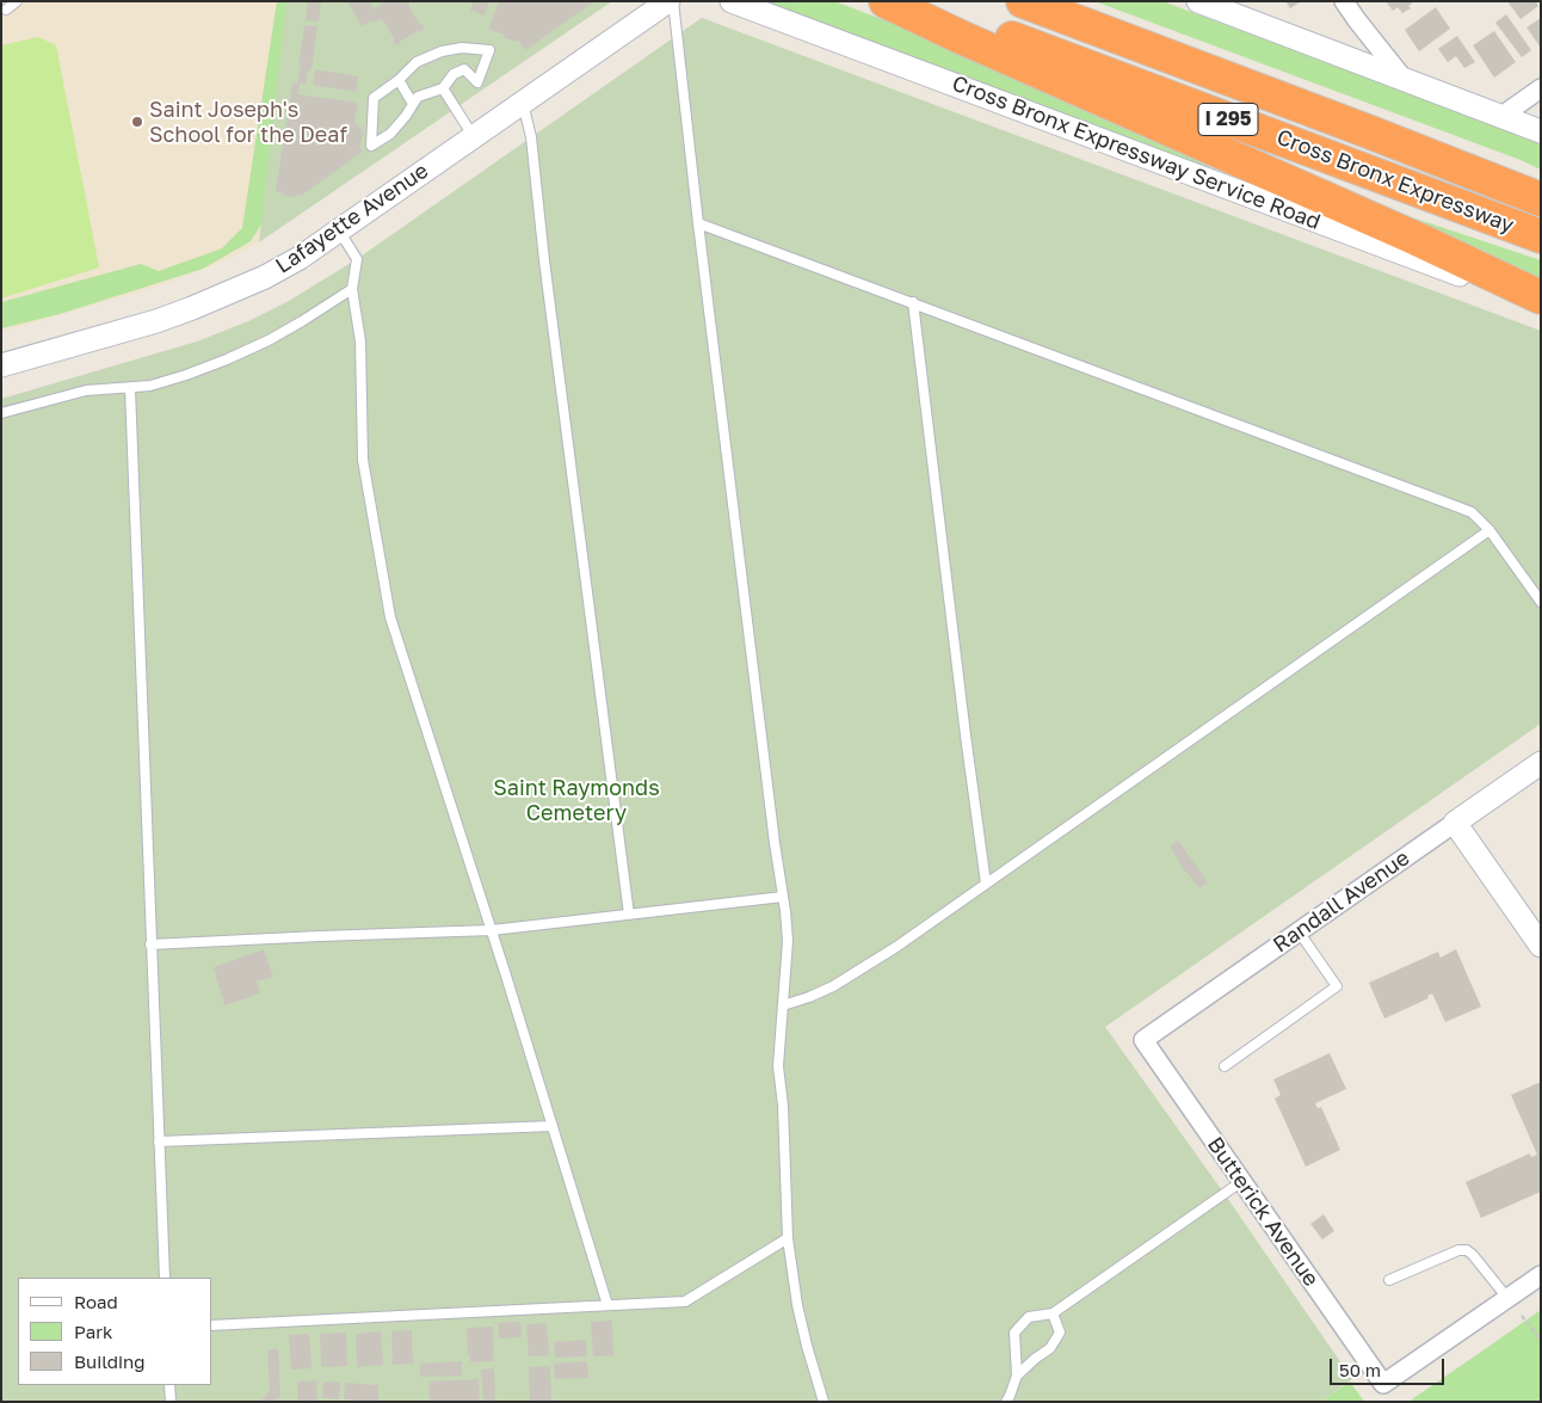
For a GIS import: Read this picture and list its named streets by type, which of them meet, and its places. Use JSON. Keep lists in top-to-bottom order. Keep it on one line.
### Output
{"streets":{"highway":["I 295","Cross Bronx Expressway"],"street":["Cross Bronx Expressway Service Road","Lafayette Avenue","Randall Avenue","Butterick Avenue"]},"crossings":[["Randall Avenue","Butterick Avenue"]],"parks":["Saint Raymonds Cemetery"],"places":["Saint Joseph's School for the Deaf"],"legend":["Road","Park","Building"],"scale_bar":"50 m"}
